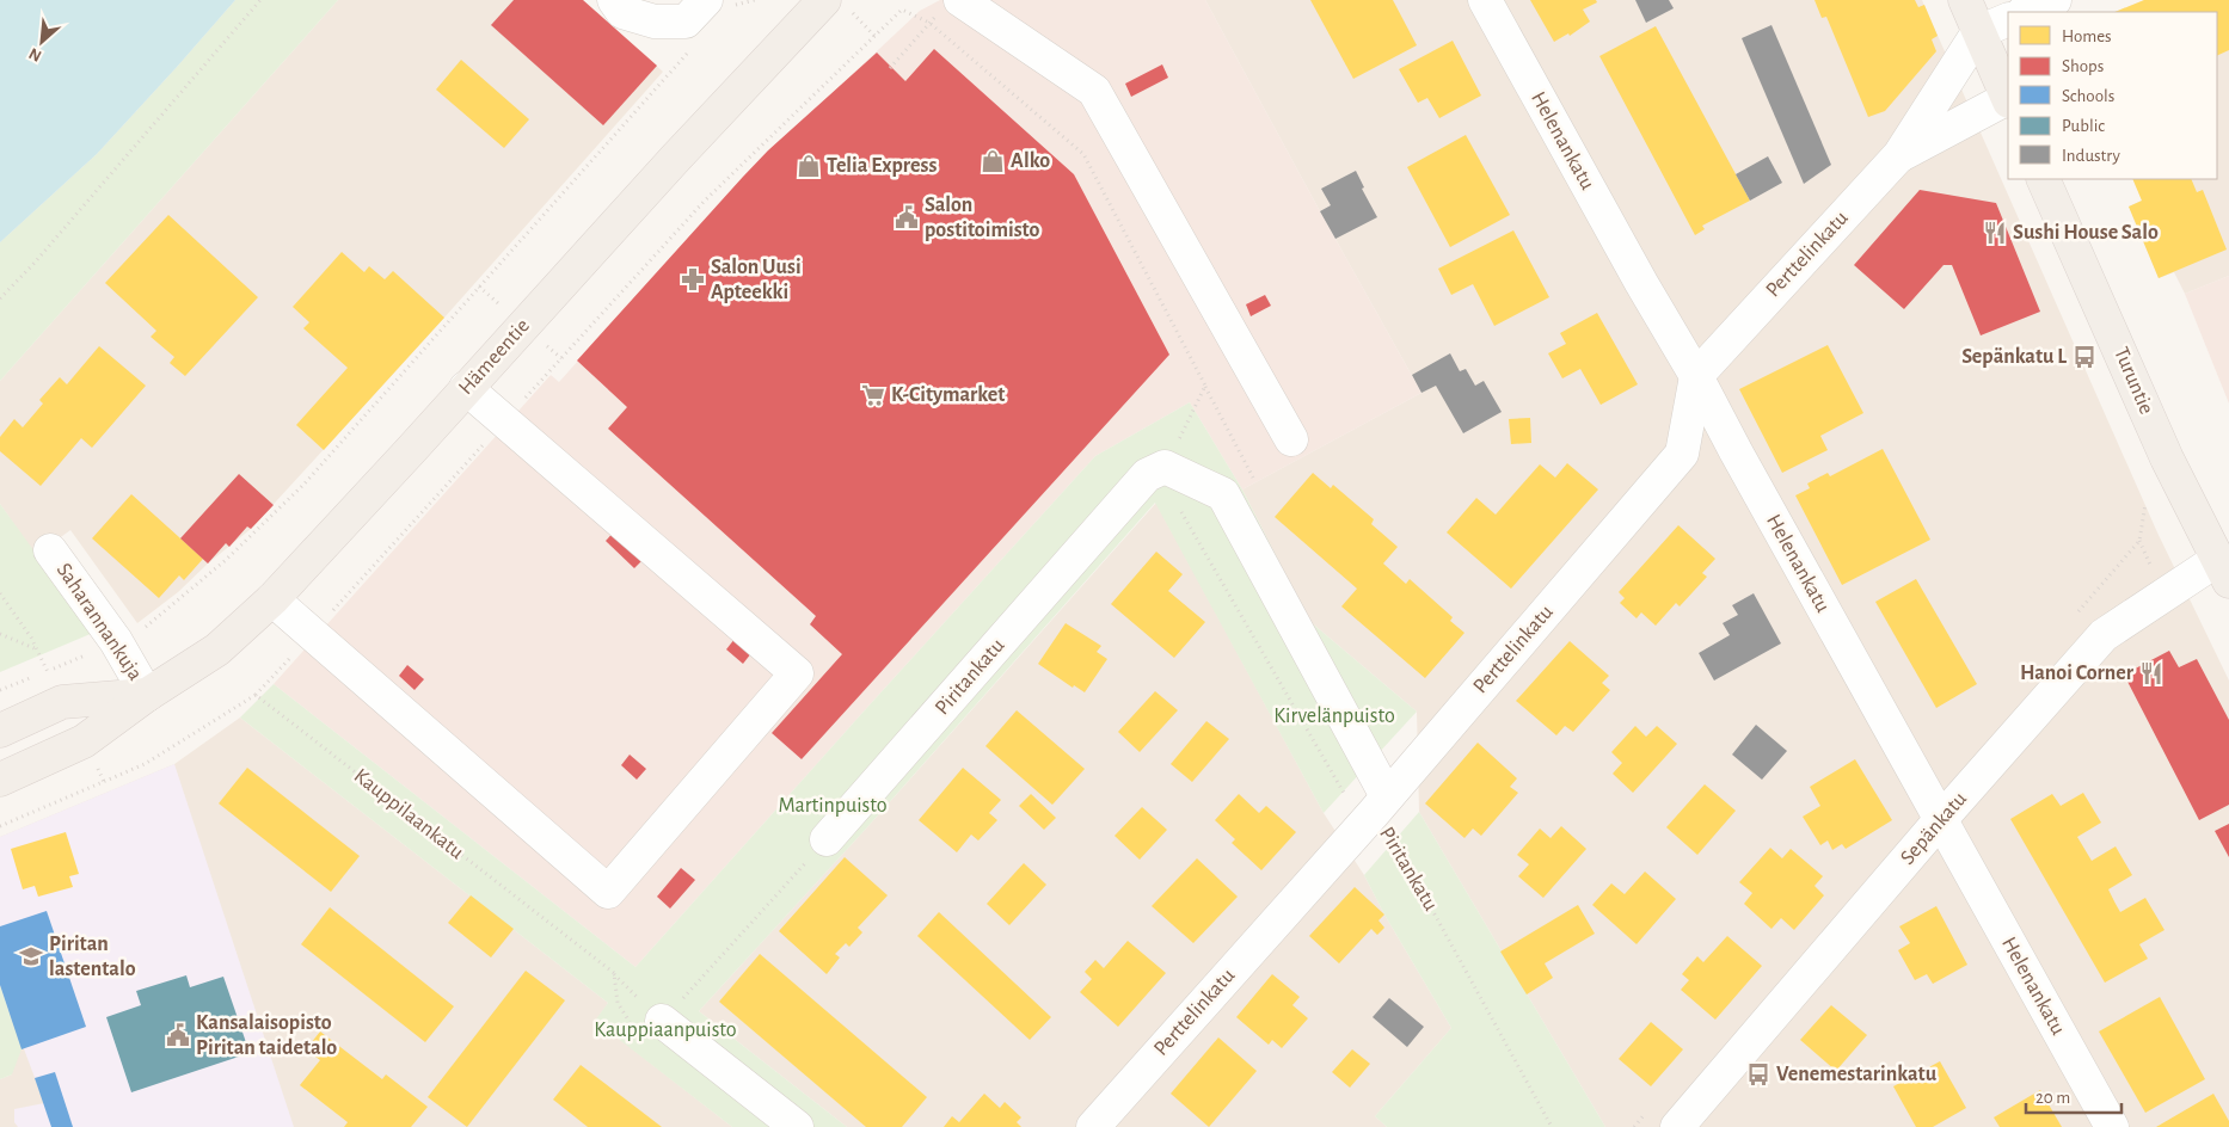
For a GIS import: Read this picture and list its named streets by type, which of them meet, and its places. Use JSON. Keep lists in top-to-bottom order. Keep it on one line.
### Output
{"streets":{"main road":["Hämeentie","Turuntie"],"street":["Helenankatu","Perttelinkatu","Saharannankuja","Piritankatu","Sepänkatu"],"path":["Kauppilaankatu"]},"crossings":[["Helenankatu","Perttelinkatu"],["Helenankatu","Sepänkatu"],["Perttelinkatu","Piritankatu"],["Hämeentie","Saharannankuja"],["Turuntie","Sepänkatu"]],"parks":["Kirvelänpuisto","Martinpuisto","Kauppiaanpuisto"],"places":{"shop":["Alko","Telia Express"],"public building":["Salon postitoimisto","Kansalaisopisto Piritan taidetalo"],"restaurant":["Sushi House Salo","Hanoi Corner"],"pharmacy":["Salon Uusi Apteekki"],"bus stop":["Sepänkatu L","Venemestarinkatu"],"supermarket":["K-Citymarket"],"school or university":["Piritan lastentalo"]},"legend":["Homes","Shops","Schools","Public","Industry"],"scale_bar":"20 m","north":"bottom left"}
